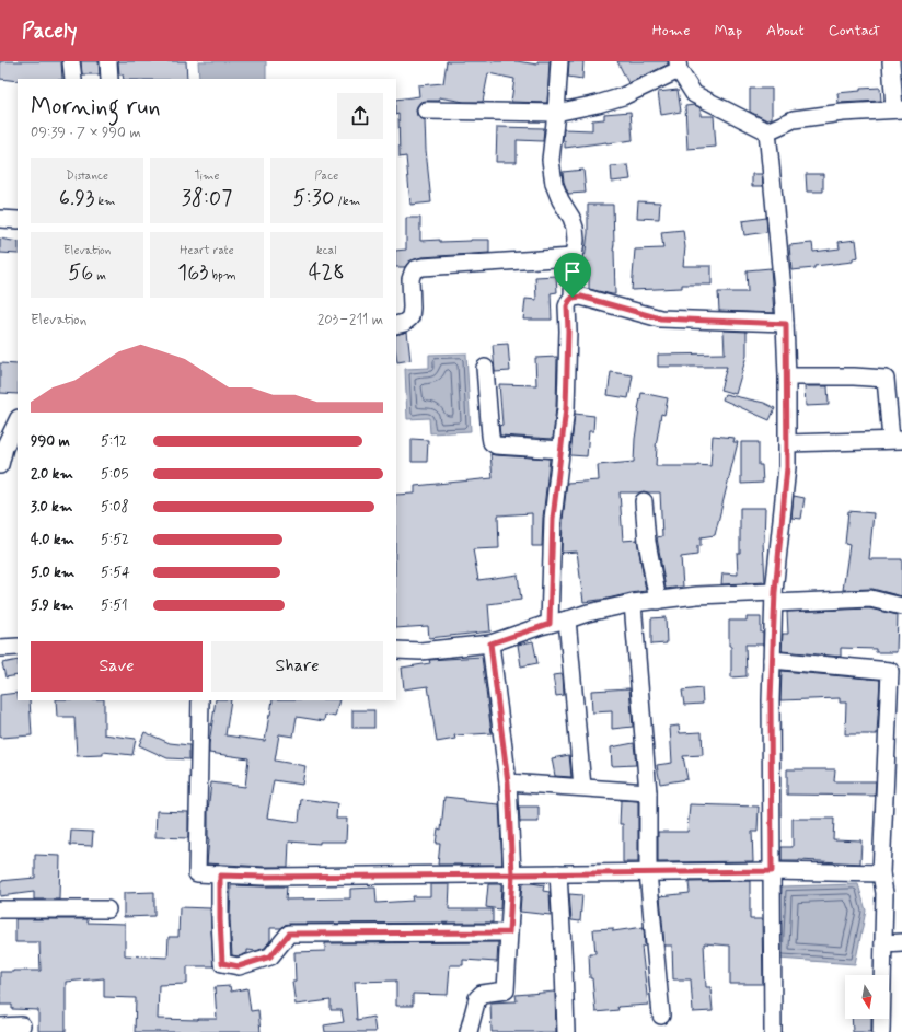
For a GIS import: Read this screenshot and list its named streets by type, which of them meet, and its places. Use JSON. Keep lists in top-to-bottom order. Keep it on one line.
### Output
{"north":"bottom","page":{"header":"Pacely","nav":["Home","Map","About","Contact"],"heading":["Morning run","09:39 · 7 × 990 m"],"stats":[["Distance","6.93 km"],["Time","38:07"],["Pace","5:30 /km"],["Elevation","56 m"],["Heart rate","163 bpm"],["kcal","428"]],"chart":["Elevation","203–211 m"],"list":[{"name":"990 m","note":"5:12"},{"name":"2.0 km","note":"5:05"},{"name":"3.0 km","note":"5:08"},{"name":"4.0 km","note":"5:52"},{"name":"5.0 km","note":"5:54"},{"name":"5.9 km","note":"5:51"}],"buttons":["Save","Share"]}}
